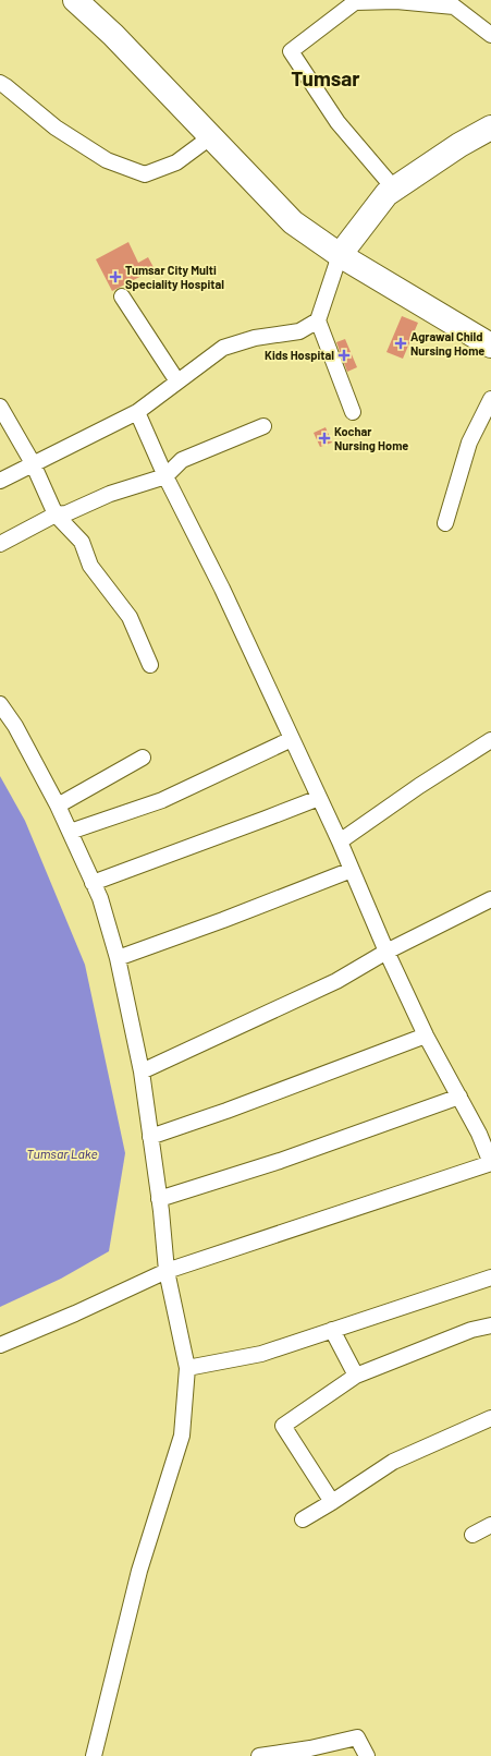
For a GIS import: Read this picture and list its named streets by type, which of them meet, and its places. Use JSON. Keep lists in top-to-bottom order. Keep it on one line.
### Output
{"districts":["Tumsar"],"water":["Tumsar Lake"],"places":{"health":["Tumsar City Multi Speciality Hospital","Agrawal Child Nursing Home","Kids Hospital","Kochar Nursing Home"]}}
